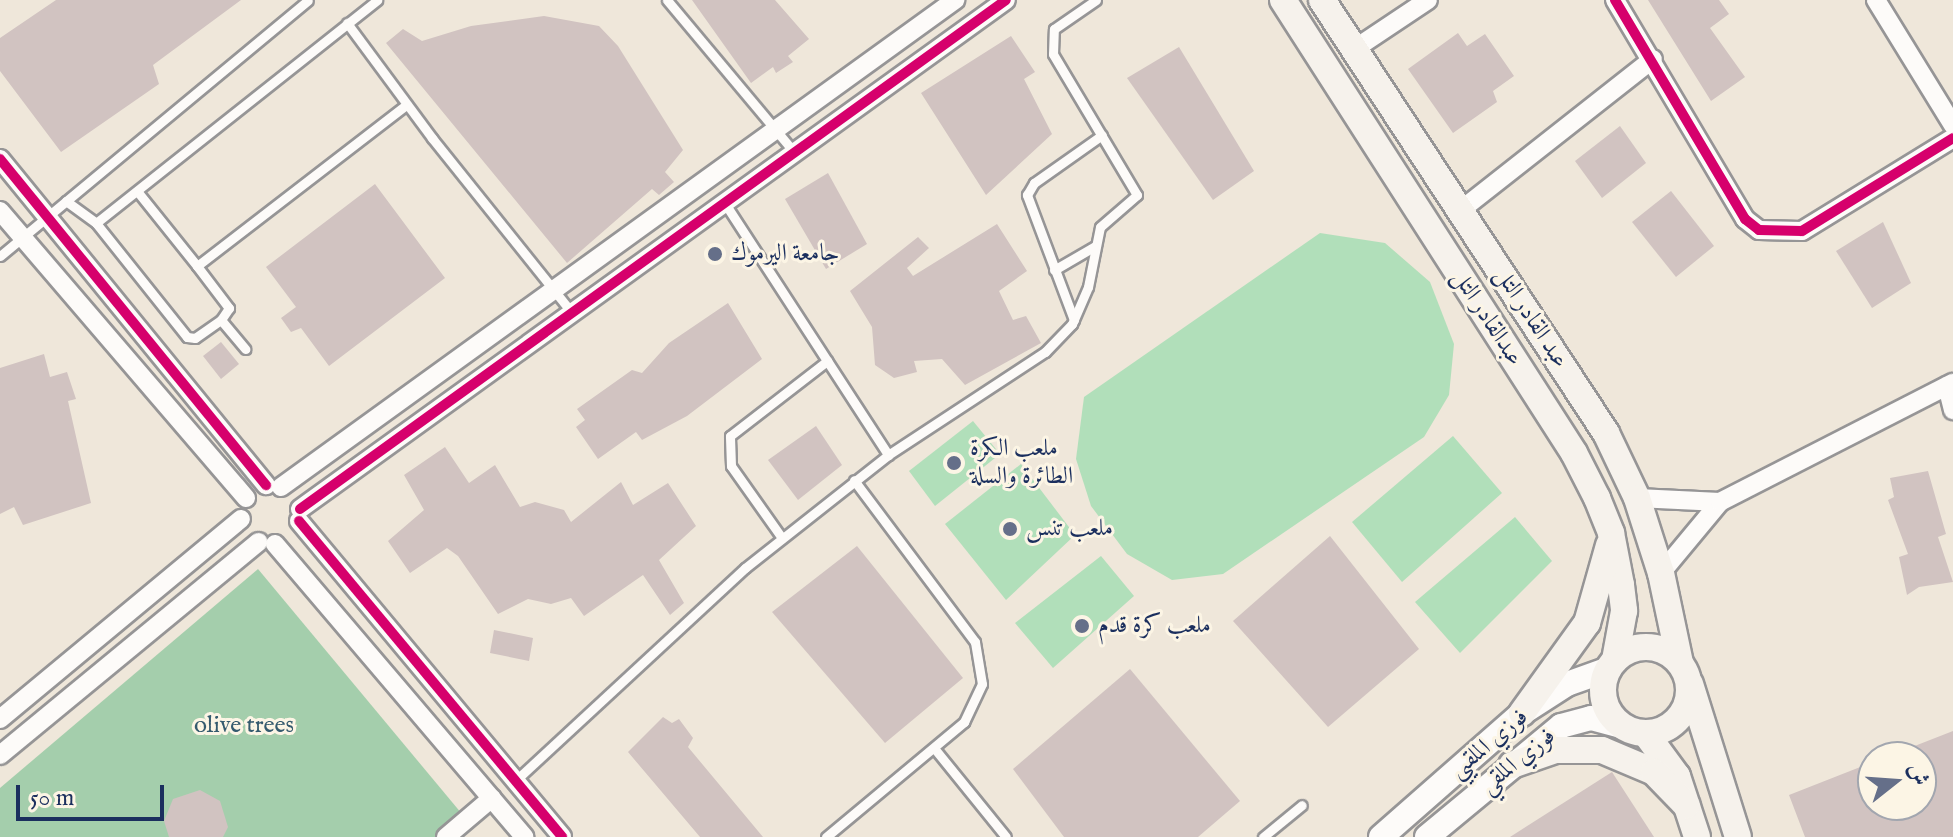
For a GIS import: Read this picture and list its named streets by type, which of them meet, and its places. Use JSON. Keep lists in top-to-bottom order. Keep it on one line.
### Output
{"streets":{"main road":["عبدالقادر التل","عبد القادر التل"],"street":["فوزي الملقيي","فوزي الملقي"]},"crossings":[["عبدالقادر التل","عبد القادر التل"],["عبدالقادر التل","فوزي الملقيي"],["عبدالقادر التل","فوزي الملقي"],["عبد القادر التل","فوزي الملقيي"],["عبد القادر التل","فوزي الملقي"],["فوزي الملقيي","فوزي الملقي"]],"parks":["olive trees"],"places":["جامعة اليرموك","ملعب الكرة الطائرة والسلة","ملعب تنس","ملعب كرة قدم"],"scale_bar":"50 m","north":"right"}
